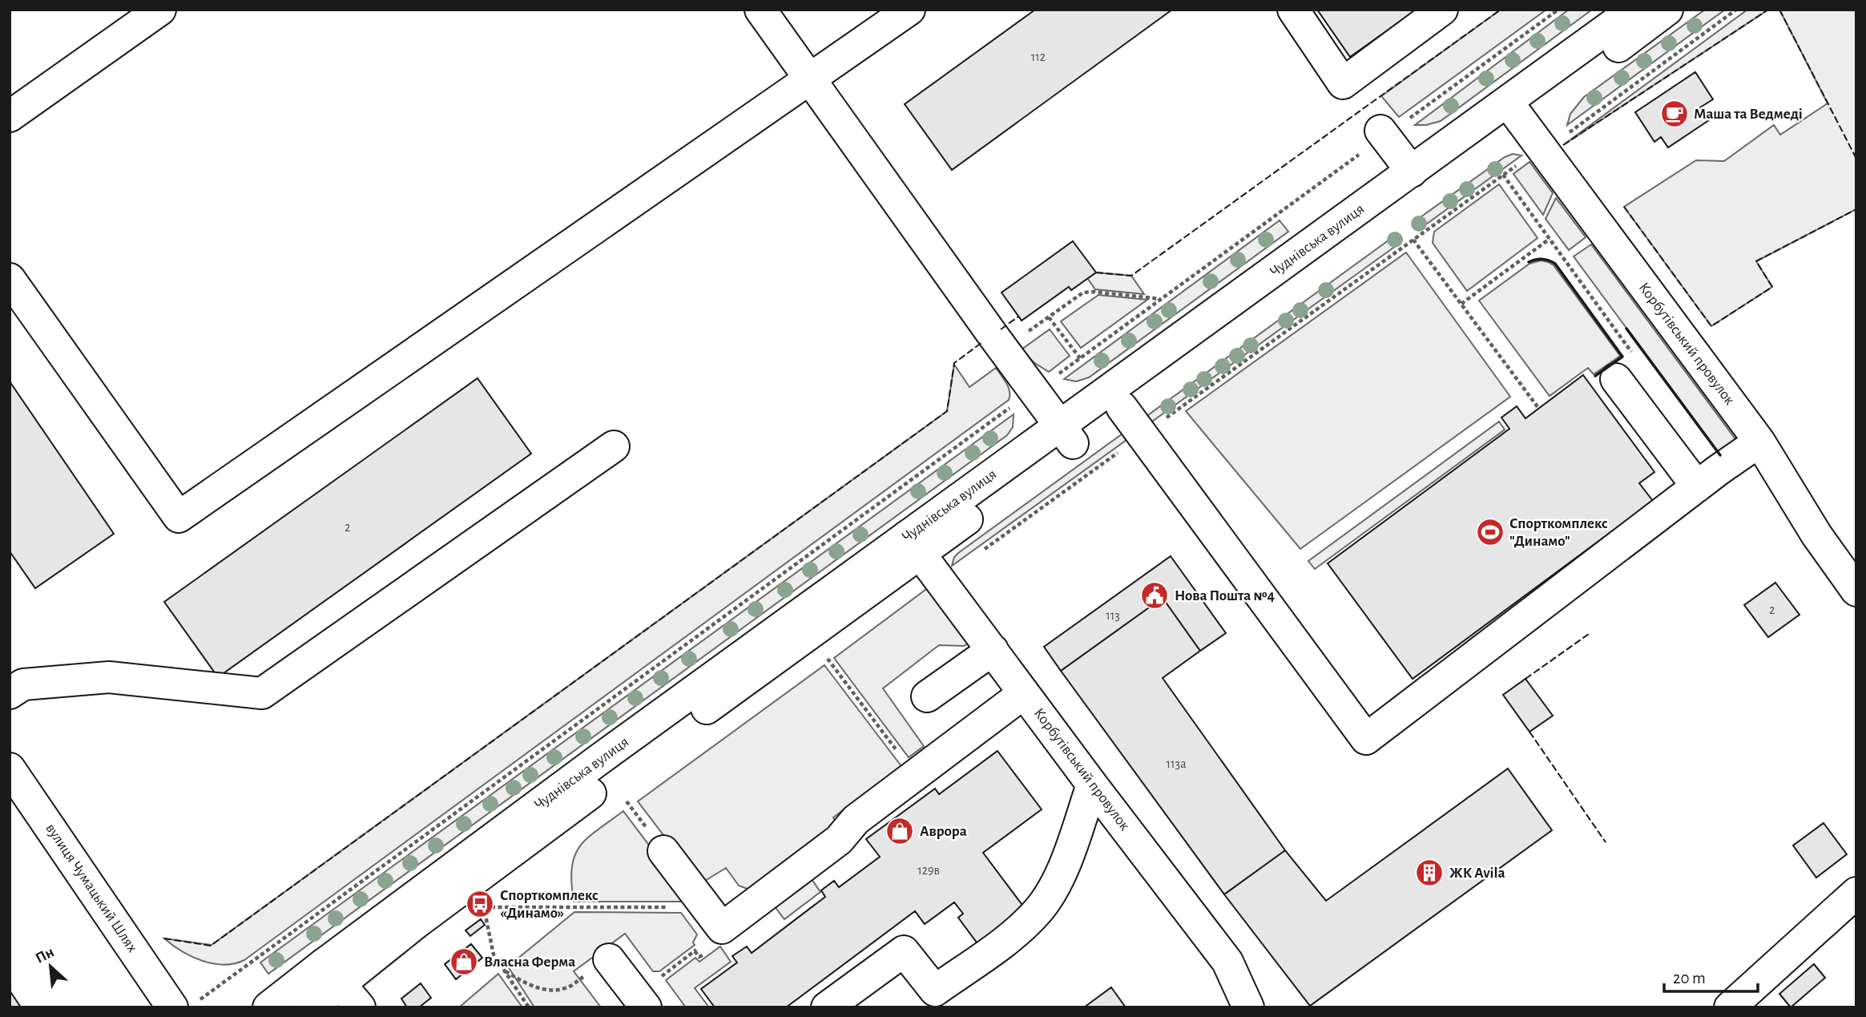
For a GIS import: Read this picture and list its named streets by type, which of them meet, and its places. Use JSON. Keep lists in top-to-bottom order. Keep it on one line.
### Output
{"streets":{"main road":["Чуднівська вулиця","Корбутівський провулок","вулиця Чумацький Шлях"]},"crossings":[["Чуднівська вулиця","Корбутівський провулок"]],"places":{"cafe":["Маша та Ведмеді"],"sports":["Спорткомплекс \"Динамо\""],"public building":["Нова Пошта №4"],"shop":["Аврора","Власна Ферма"],"building":["ЖК Avila"],"bus stop":["Спорткомплекс «Динамо»"]},"house_numbers":["112","2","2","113","113а","129в"],"scale_bar":"20 m","north":"top left"}
